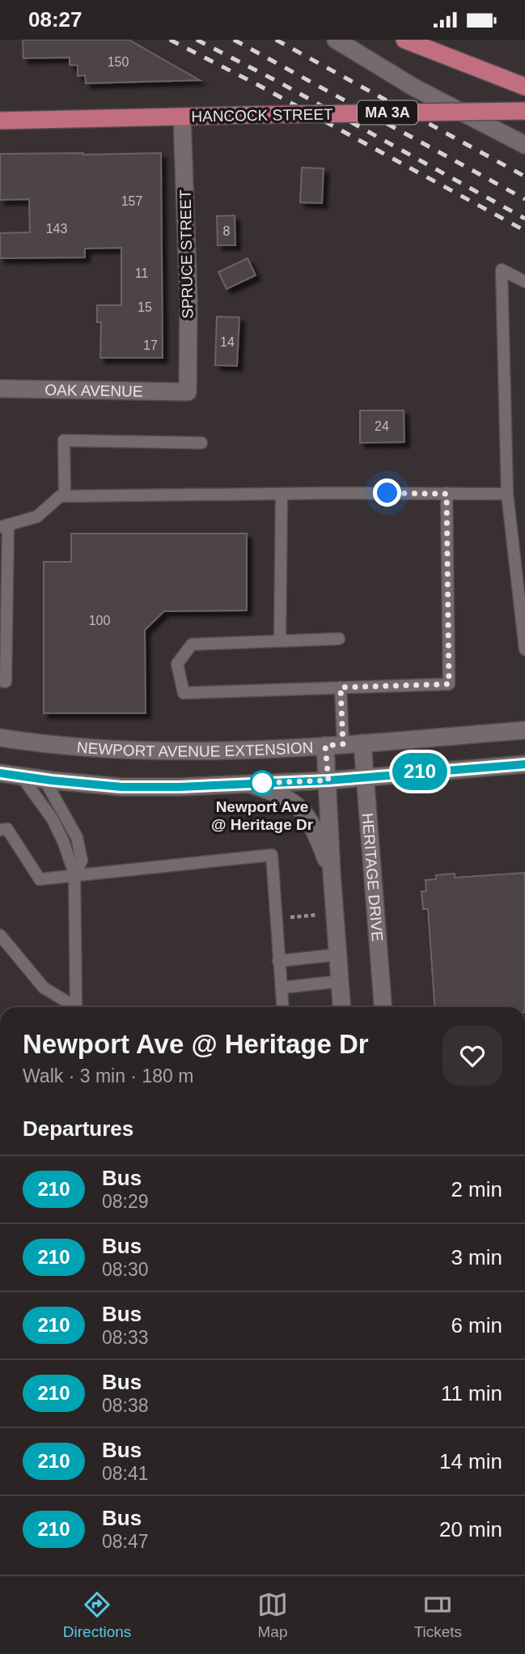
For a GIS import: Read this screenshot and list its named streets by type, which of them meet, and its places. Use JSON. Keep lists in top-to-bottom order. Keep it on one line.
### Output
{"streets":{"main road":["MA 3A","HANCOCK STREET"],"street":["SPRUCE STREET","OAK AVENUE","NEWPORT AVENUE EXTENSION","HERITAGE DRIVE"]},"crossings":[["HANCOCK STREET","SPRUCE STREET"],["SPRUCE STREET","OAK AVENUE"],["NEWPORT AVENUE EXTENSION","HERITAGE DRIVE"]],"places":["Newport Ave @ Heritage Dr"],"lines":["bus line 210"],"house_numbers":["150","157","143","8","11","15","14","17","24","100"],"page":{"status":"08:27","on_map":"210","heading":[["Newport Ave @ Heritage Dr","Walk · 3 min · 180 m"],"Departures"],"list":[{"mark":"210","name":"Bus","note":"08:29","value":"2 min"},{"mark":"210","name":"Bus","note":"08:30","value":"3 min"},{"mark":"210","name":"Bus","note":"08:33","value":"6 min"},{"mark":"210","name":"Bus","note":"08:38","value":"11 min"},{"mark":"210","name":"Bus","note":"08:41","value":"14 min"},{"mark":"210","name":"Bus","note":"08:47","value":"20 min"}],"tabs":["Directions","Map","Tickets"]}}
